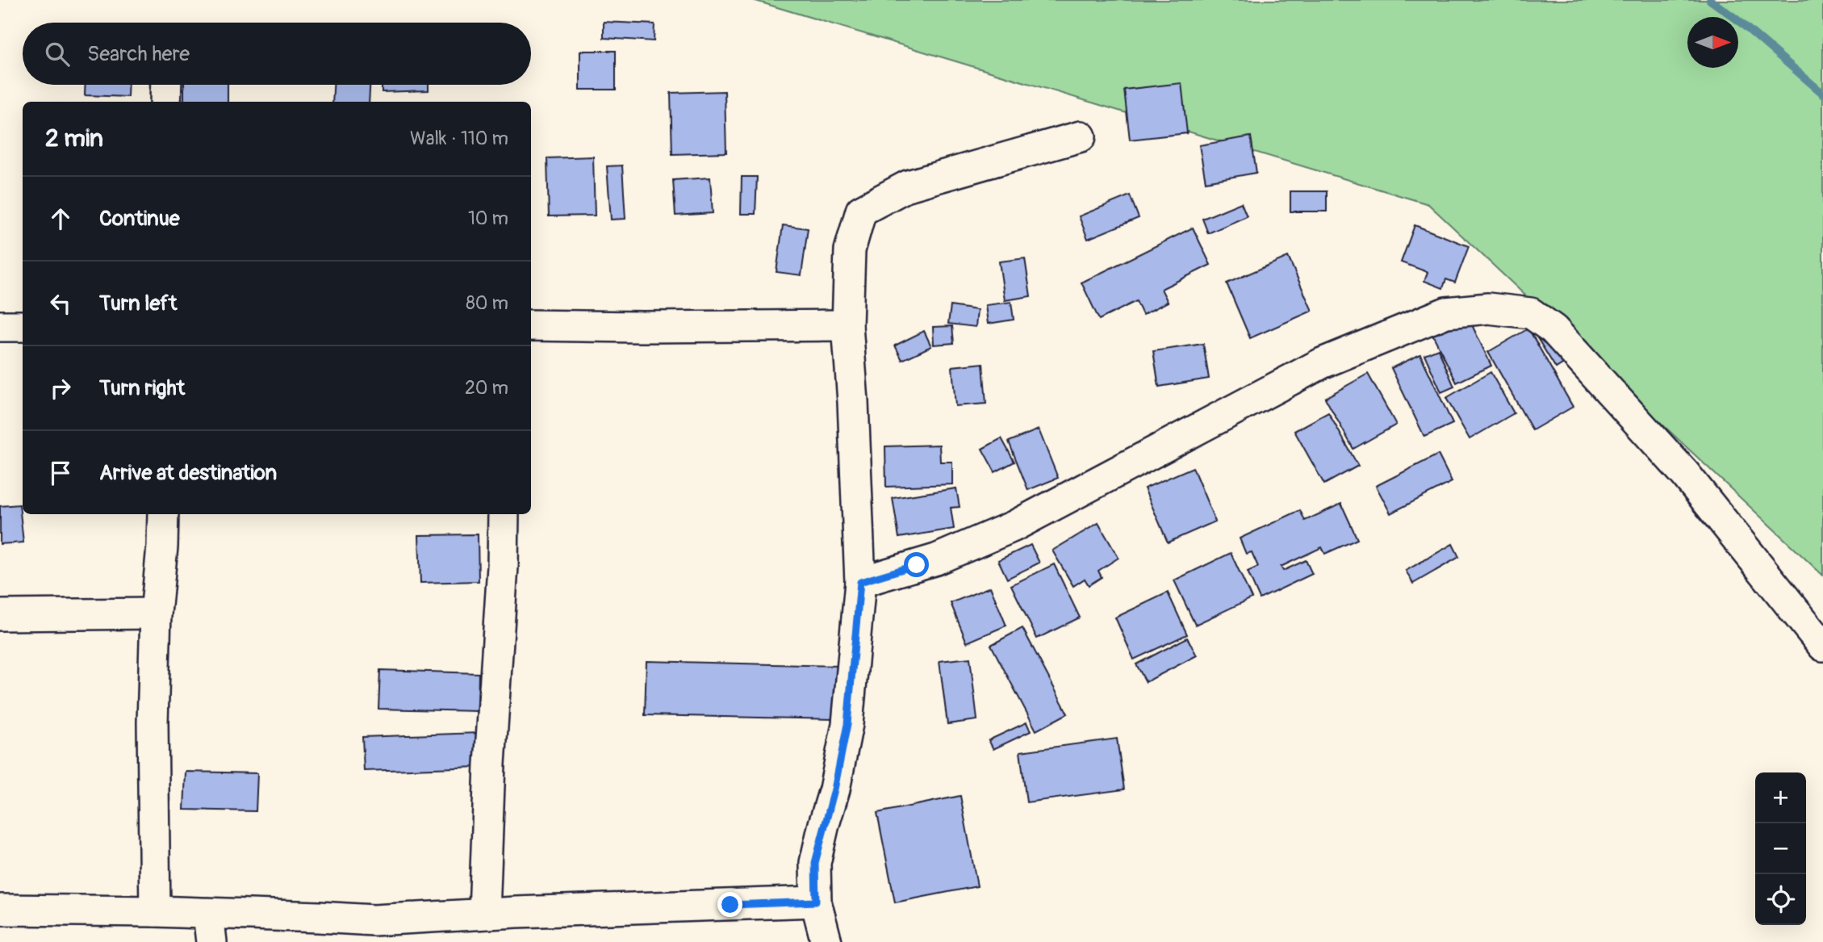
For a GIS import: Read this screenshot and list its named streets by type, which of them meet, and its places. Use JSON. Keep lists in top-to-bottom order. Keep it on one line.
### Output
{"north":"right","page":{"search":"Search here","heading":["2 min","Walk · 110 m"],"list":[["Continue","10 m"],["Turn left","80 m"],["Turn right","20 m"],"Arrive at destination"],"map_buttons":["+","−"]}}
